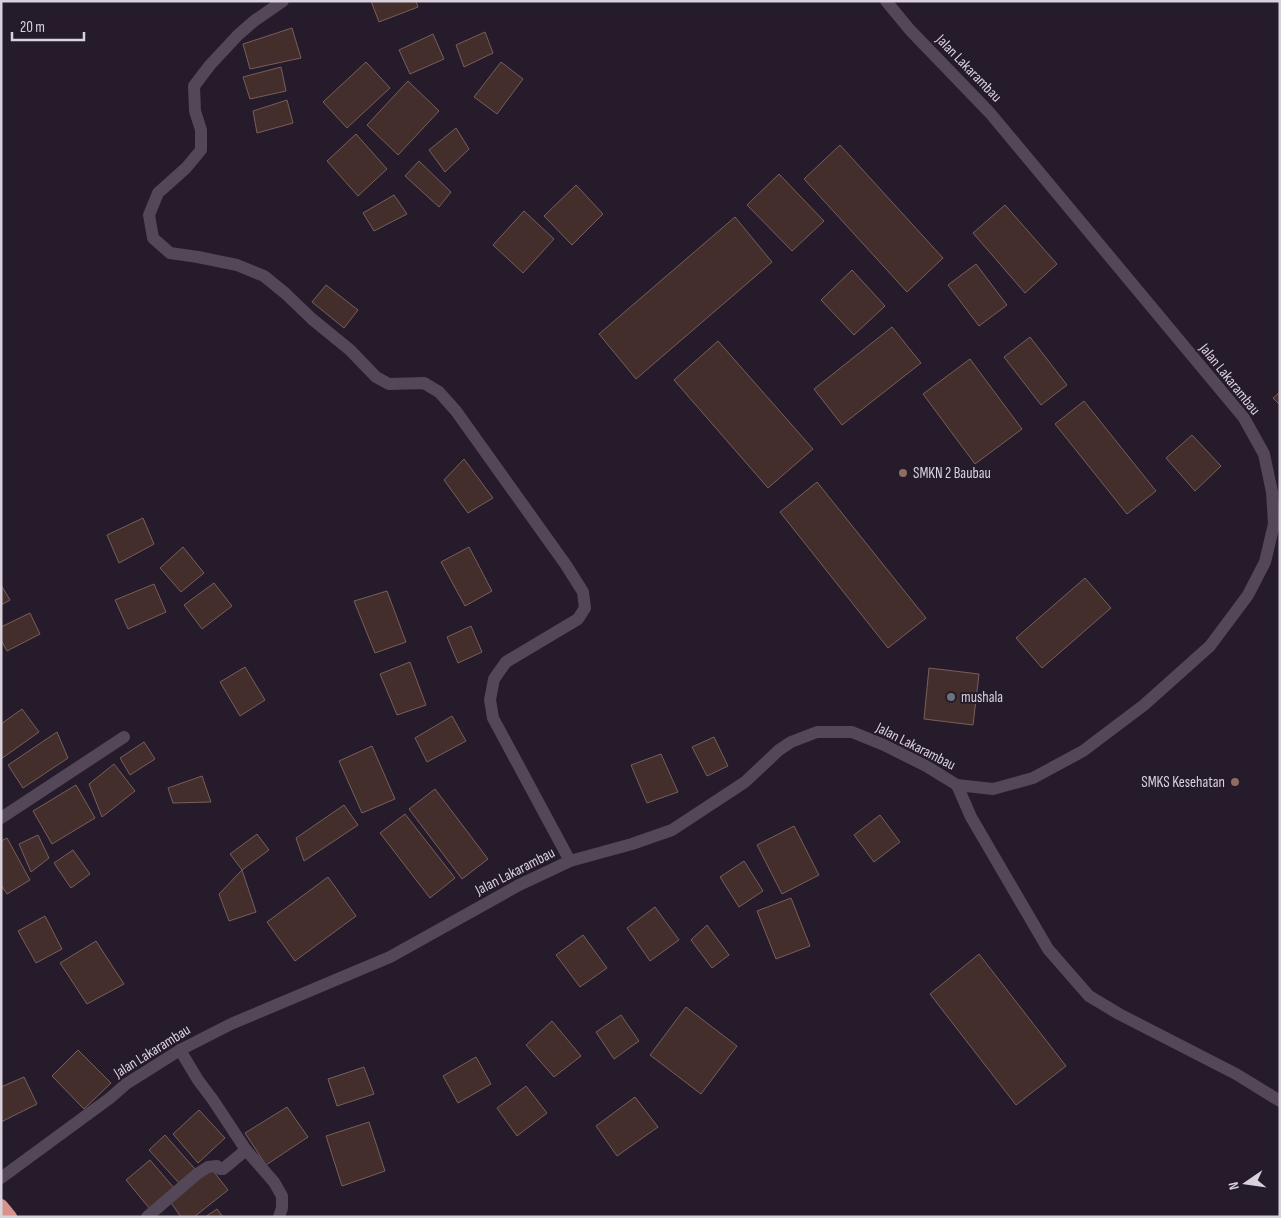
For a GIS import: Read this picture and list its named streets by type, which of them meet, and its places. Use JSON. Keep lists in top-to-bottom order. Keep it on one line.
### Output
{"streets":{"street":["Jalan Lakarambau"]},"places":["SMKN 2 Baubau","mushala","SMKS Kesehatan"],"scale_bar":"20 m","north":"left"}
